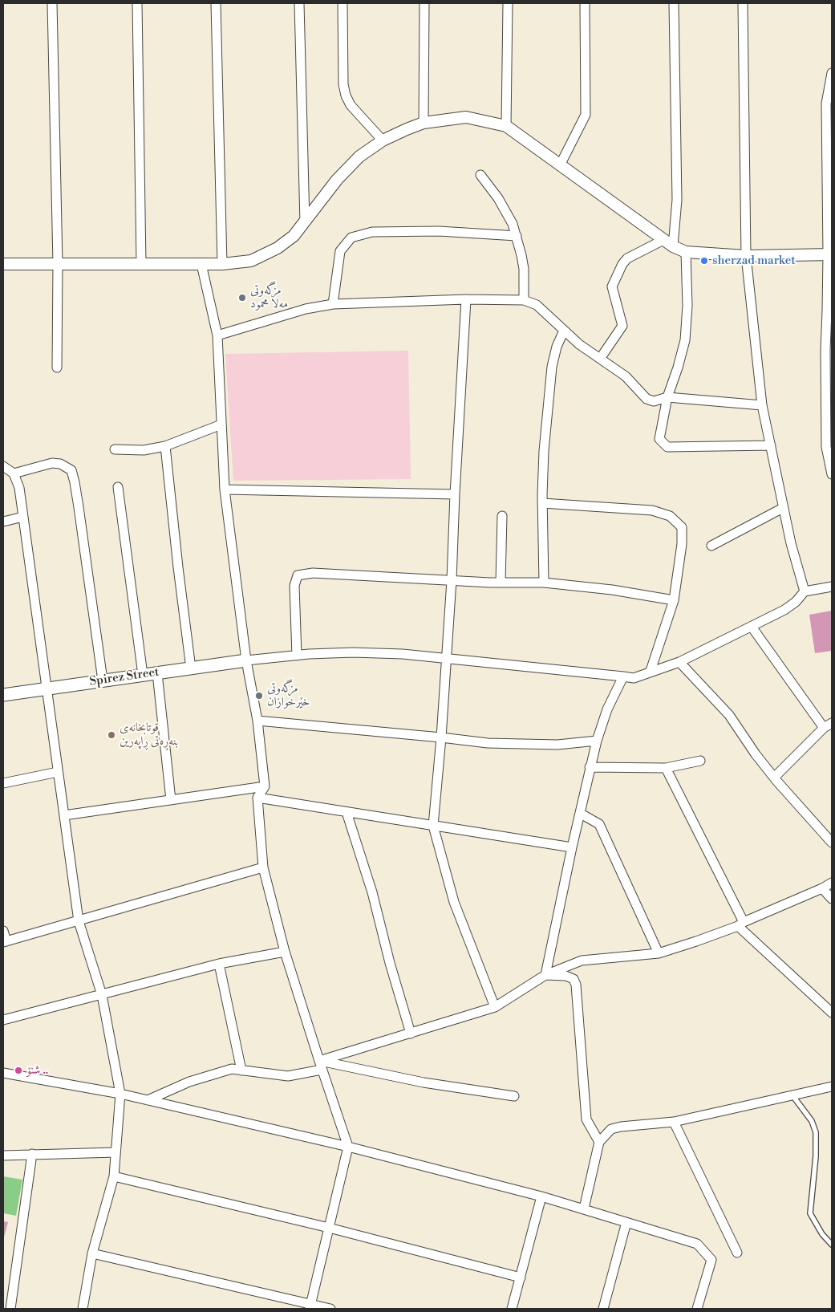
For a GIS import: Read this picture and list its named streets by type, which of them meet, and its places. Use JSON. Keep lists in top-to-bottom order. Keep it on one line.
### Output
{"streets":{"main road":["Spirez Street"]},"places":["sherzad market","مزگه‌وتی مه‌لا محمود","مزگەوتی خێرخوازان","قوتابخانەی بنەڕەتی ڕاپەرین","شنۆ .."]}
